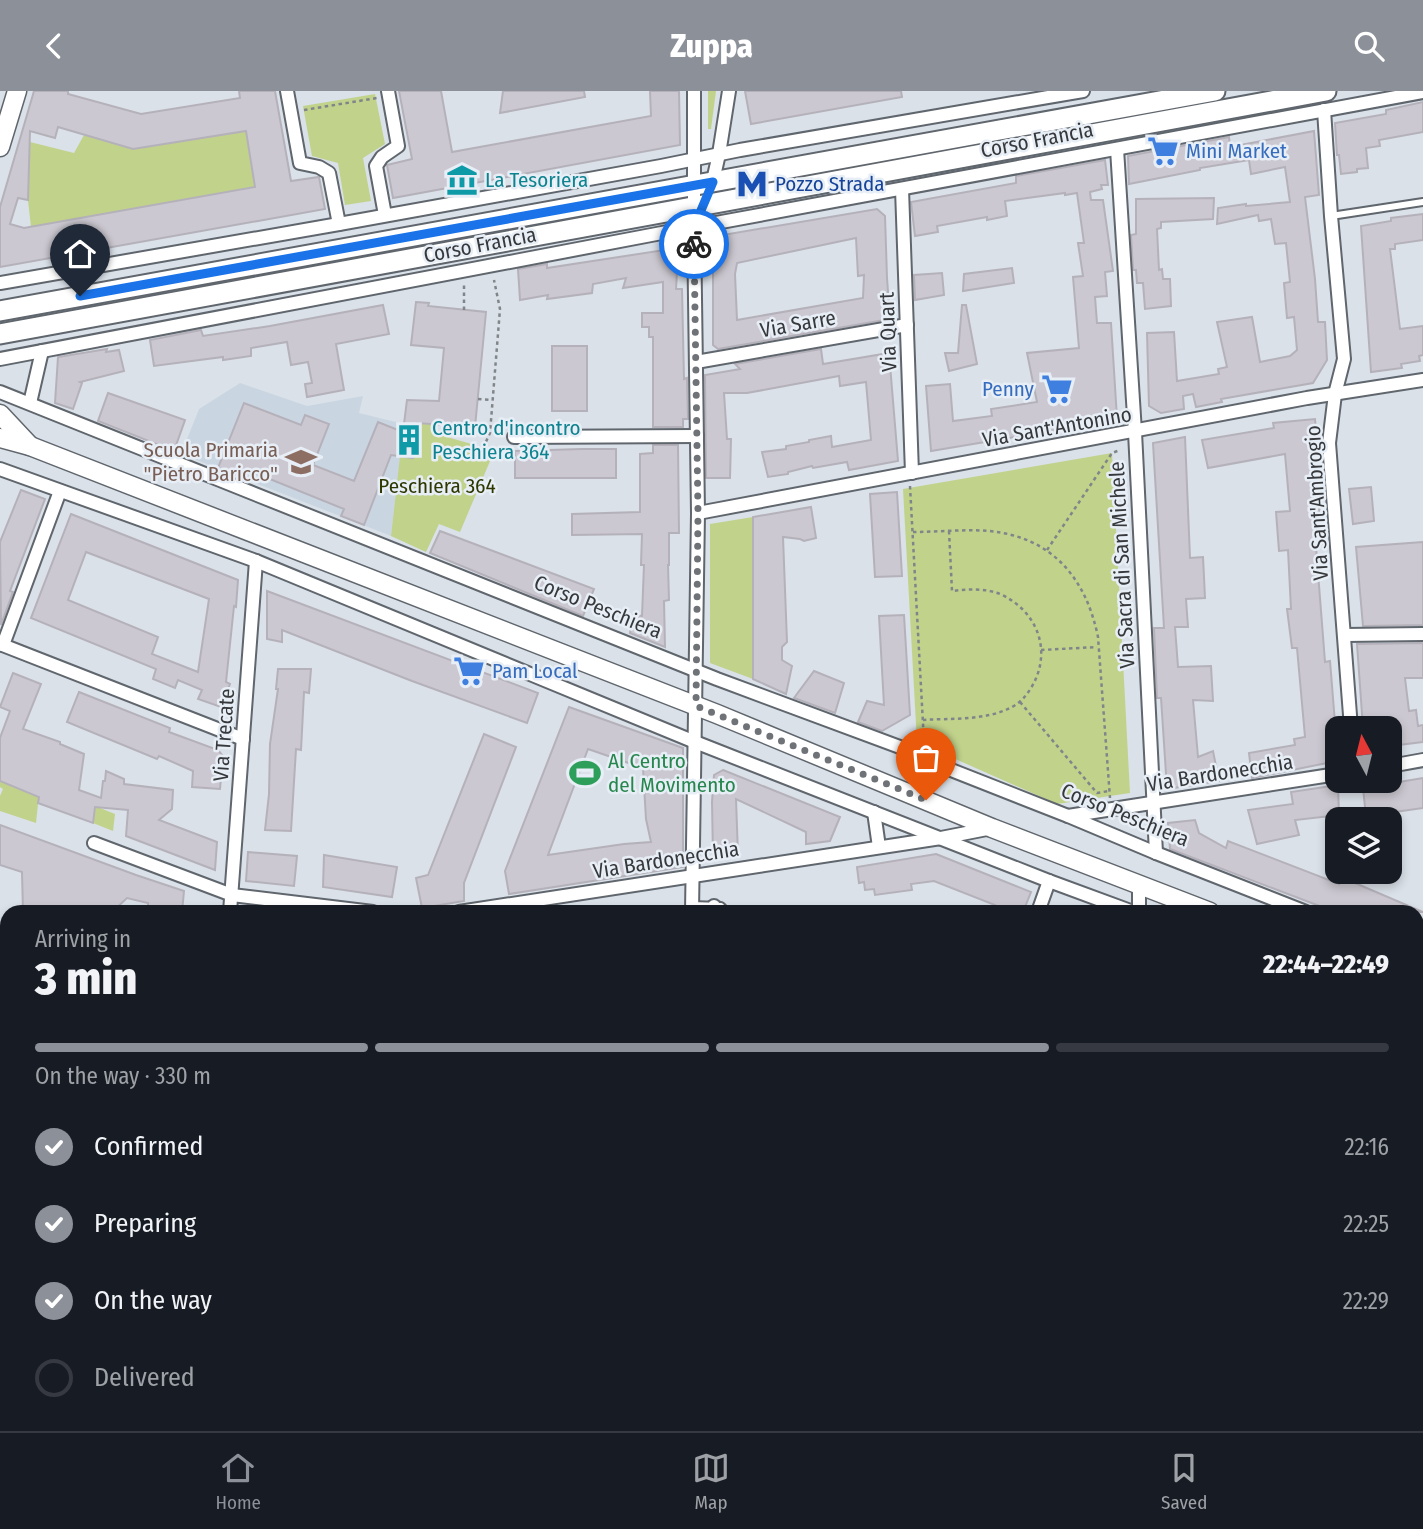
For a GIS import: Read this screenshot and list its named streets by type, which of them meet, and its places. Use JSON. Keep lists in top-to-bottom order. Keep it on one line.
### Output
{"streets":{"main road":["Corso Francia"],"street":["Via Sarre","Via Quart","Via Sant'Antonino","Via Sant'Ambrogio","Via Sacra di San Michele","Corso Peschiera","Via Trecate","Via Bardonecchia"]},"crossings":[["Corso Francia","Via Quart"],["Corso Francia","Via Sant'Ambrogio"],["Corso Francia","Via Sacra di San Michele"],["Via Sarre","Via Quart"],["Via Quart","Via Sant'Antonino"],["Via Sant'Antonino","Via Sant'Ambrogio"],["Via Sant'Antonino","Via Sacra di San Michele"],["Via Sacra di San Michele","Corso Peschiera"],["Via Sacra di San Michele","Via Bardonecchia"],["Corso Peschiera","Via Bardonecchia"]],"parks":["Peschiera 364"],"places":{"supermarket":["Mini Market","Penny","Pam Local"],"museum":["La Tesoriera"],"metro station":["Pozzo Strada"],"building":["Centro d'incontro Peschiera 364"],"school or university":["Scuola Primaria \"Pietro Baricco\""],"sports":["Al Centro del Movimento"]},"north":"top","page":{"header":"Zuppa","heading":["3 min","Arriving in","22:44–22:49"],"bar":"On the way · 330 m","list":[["Confirmed","22:16"],["Preparing","22:25"],["On the way","22:29"],"Delivered"],"tabs":["Home","Map","Saved"]}}
